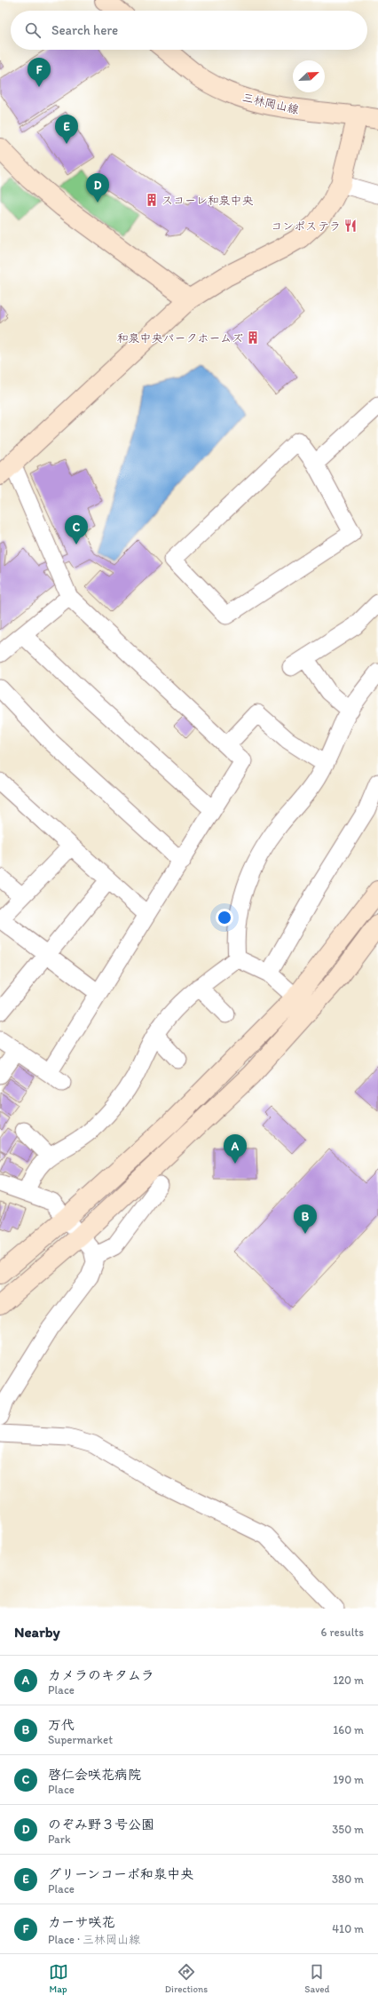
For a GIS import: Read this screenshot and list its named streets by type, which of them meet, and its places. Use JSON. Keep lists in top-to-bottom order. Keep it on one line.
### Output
{"streets":{"street":["三林岡山線"]},"places":{"building":["スコーレ和泉中央","和泉中央パークホームズ"],"restaurant":["コンポステラ"]},"north":"top right","page":{"search":"Search here","pins":["F","E","D","C","A","B"],"heading":["Nearby","6 results"],"list":[{"mark":"A","name":"カメラのキタムラ","note":"Place","value":"120 m"},{"mark":"B","name":"万代","note":"Supermarket","value":"160 m"},{"mark":"C","name":"啓仁会咲花病院","note":"Place","value":"190 m"},{"mark":"D","name":"のぞみ野３号公園","note":"Park","value":"350 m"},{"mark":"E","name":"グリーンコーポ和泉中央","note":"Place","value":"380 m"},{"mark":"F","name":"カーサ咲花","note":"Place · 三林岡山線","value":"410 m"}],"nav":["Map","Directions","Saved"]}}
